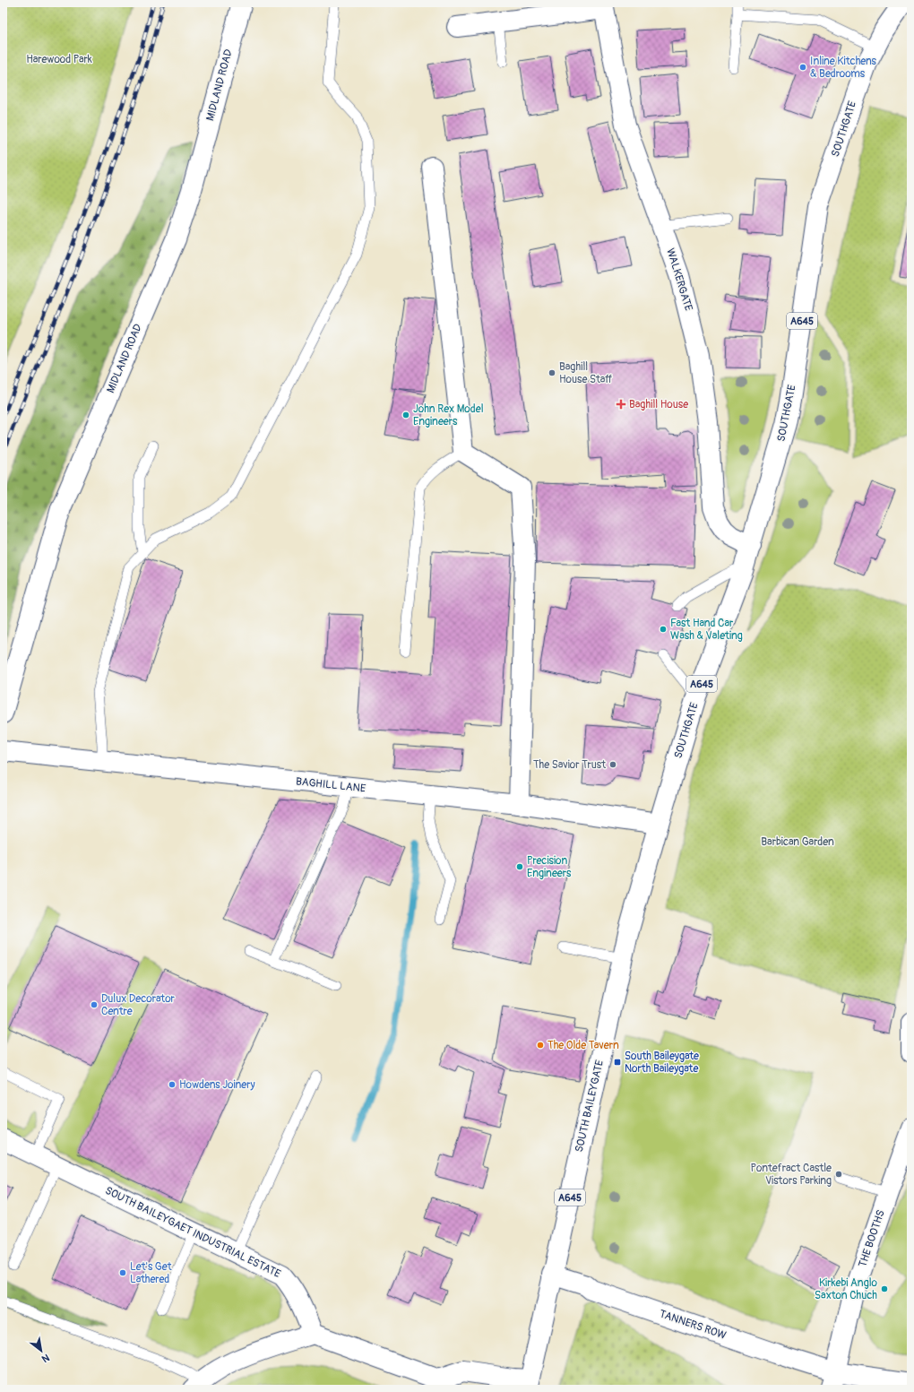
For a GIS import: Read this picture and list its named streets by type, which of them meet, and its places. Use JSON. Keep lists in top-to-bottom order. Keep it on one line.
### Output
{"streets":{"main road":["MIDLAND ROAD","SOUTHGATE","WALKERGATE","A645","BAGHILL LANE","SOUTH BAILEYGATE","SOUTH BAILEYGAET INDUSTRIAL ESTATE","THE BOOTHS","TANNERS ROW"]},"crossings":[["SOUTHGATE","WALKERGATE"],["SOUTHGATE","BAGHILL LANE"],["SOUTHGATE","SOUTH BAILEYGATE"],["BAGHILL LANE","SOUTH BAILEYGATE"],["SOUTH BAILEYGATE","TANNERS ROW"],["THE BOOTHS","TANNERS ROW"]],"parks":["Harewood Park","Barbican Garden"],"places":{"other":["Inline Kitchens & Bedrooms","Baghill House Staff","John Rex Model Engineers","Fast Hand Car Wash & Valeting","The Savior Trust","Precision Engineers","Dulux Decorator Centre","The Olde Tavern","Howdens Joinery","Pontefract Castle Vistors Parking","Let's Get Lathered","Kirkebi Anglo Saxton Chuch"],"health":["Baghill House"],"transit":["South Baileygate North Baileygate"]},"north":"bottom right"}
